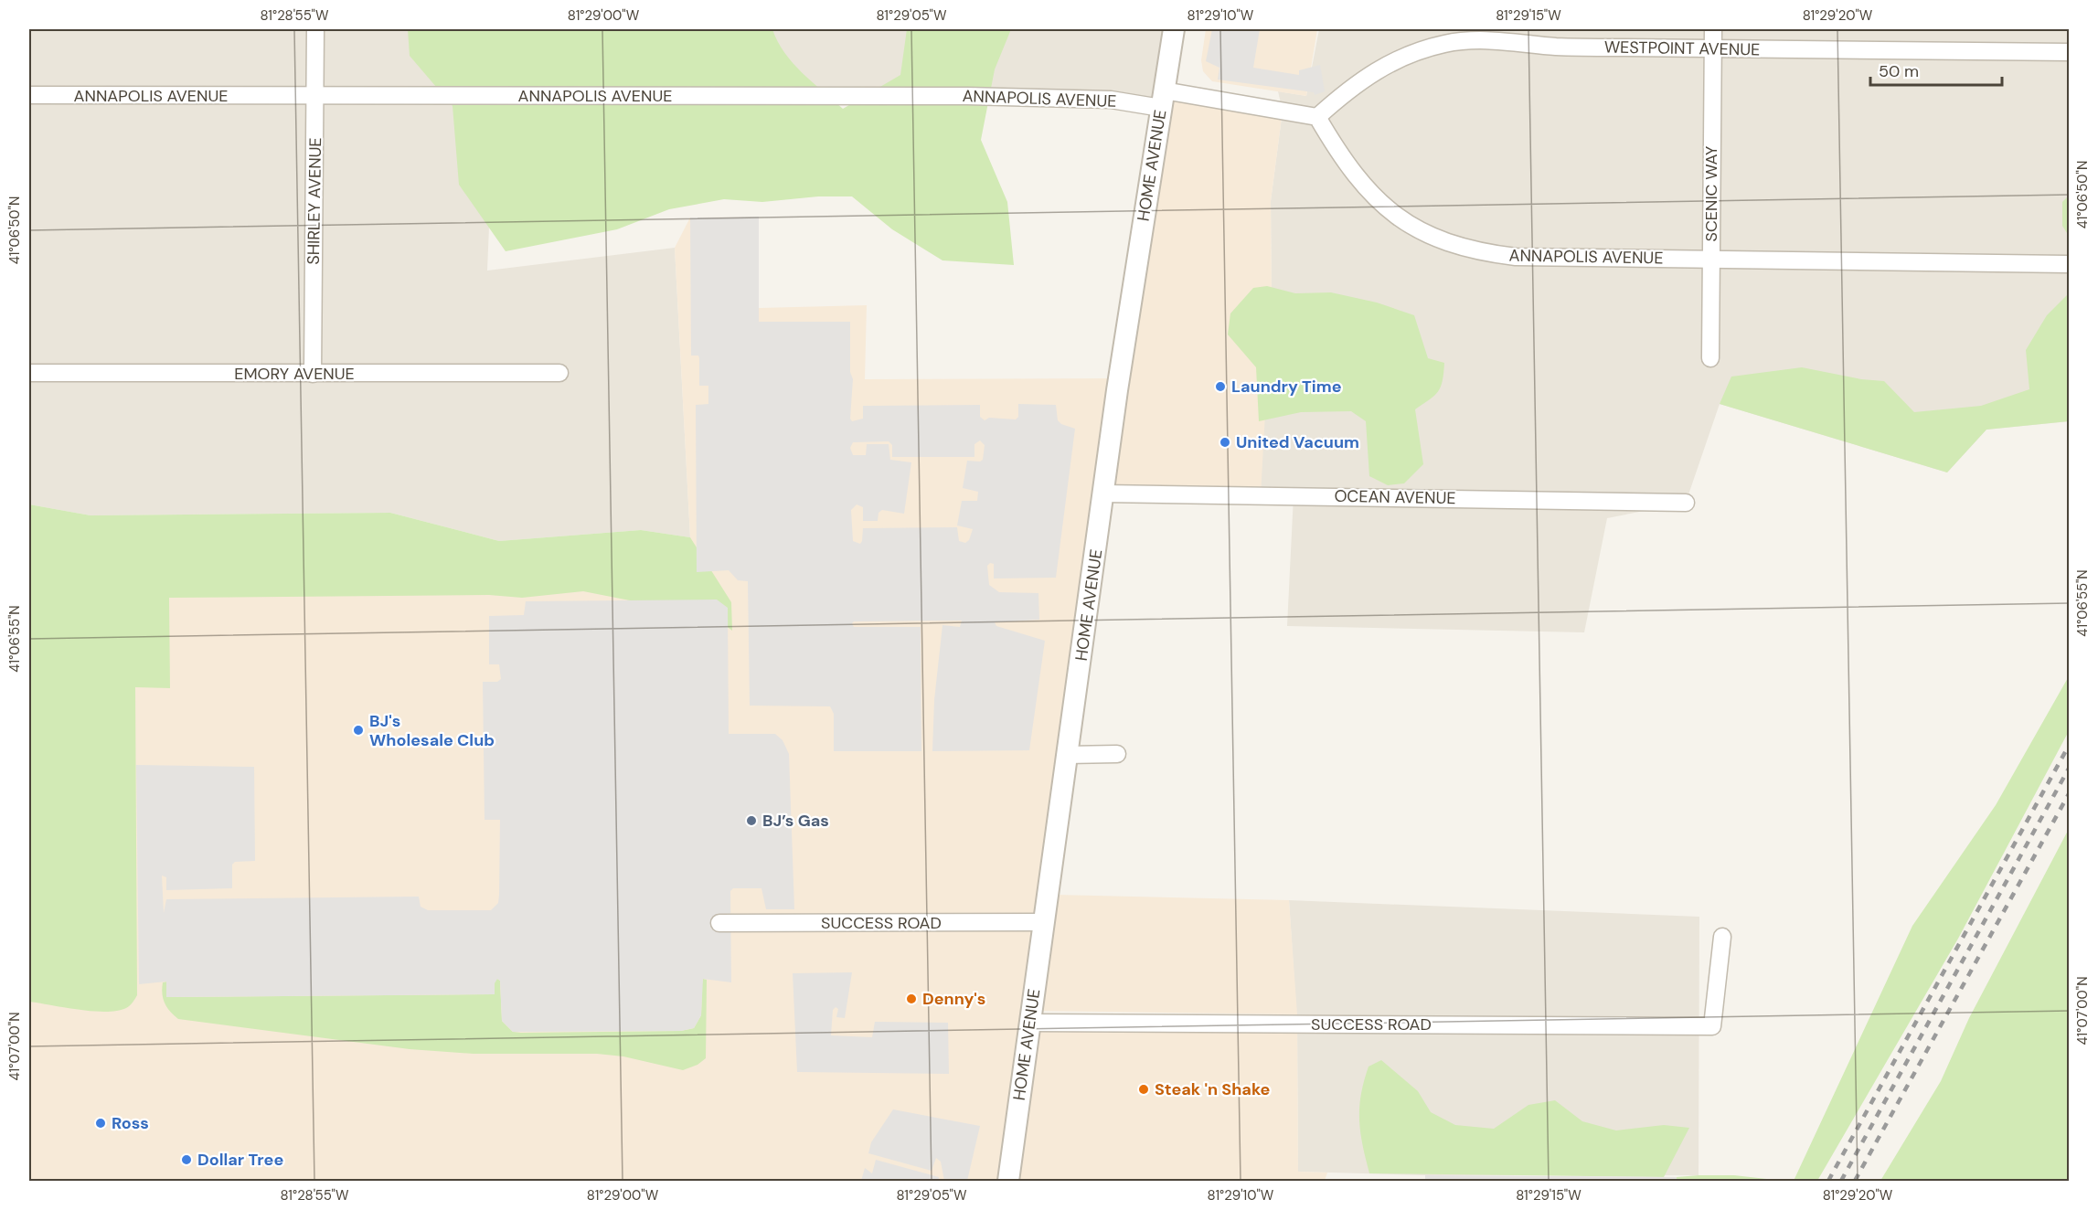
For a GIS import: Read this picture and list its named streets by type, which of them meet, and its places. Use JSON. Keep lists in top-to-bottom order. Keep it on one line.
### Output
{"streets":{"street":["WESTPOINT AVENUE","ANNAPOLIS AVENUE","HOME AVENUE","SCENIC WAY","SHIRLEY AVENUE","EMORY AVENUE","OCEAN AVENUE","SUCCESS ROAD"]},"crossings":[["WESTPOINT AVENUE","ANNAPOLIS AVENUE"],["WESTPOINT AVENUE","SCENIC WAY"],["ANNAPOLIS AVENUE","HOME AVENUE"],["ANNAPOLIS AVENUE","SCENIC WAY"],["ANNAPOLIS AVENUE","SHIRLEY AVENUE"],["HOME AVENUE","OCEAN AVENUE"],["HOME AVENUE","SUCCESS ROAD"],["SHIRLEY AVENUE","EMORY AVENUE"]],"places":["Laundry Time","United Vacuum","BJ's Wholesale Club","BJ’s Gas","Denny's","Steak 'n Shake","Ross","Dollar Tree"],"scale_bar":"50 m","coordinates":["81°28'55\"W","81°29'00\"W","81°29'05\"W","81°29'10\"W","81°29'15\"W","81°29'20\"W","41°06'50\"N","41°06'55\"N","41°07'00\"N"]}
